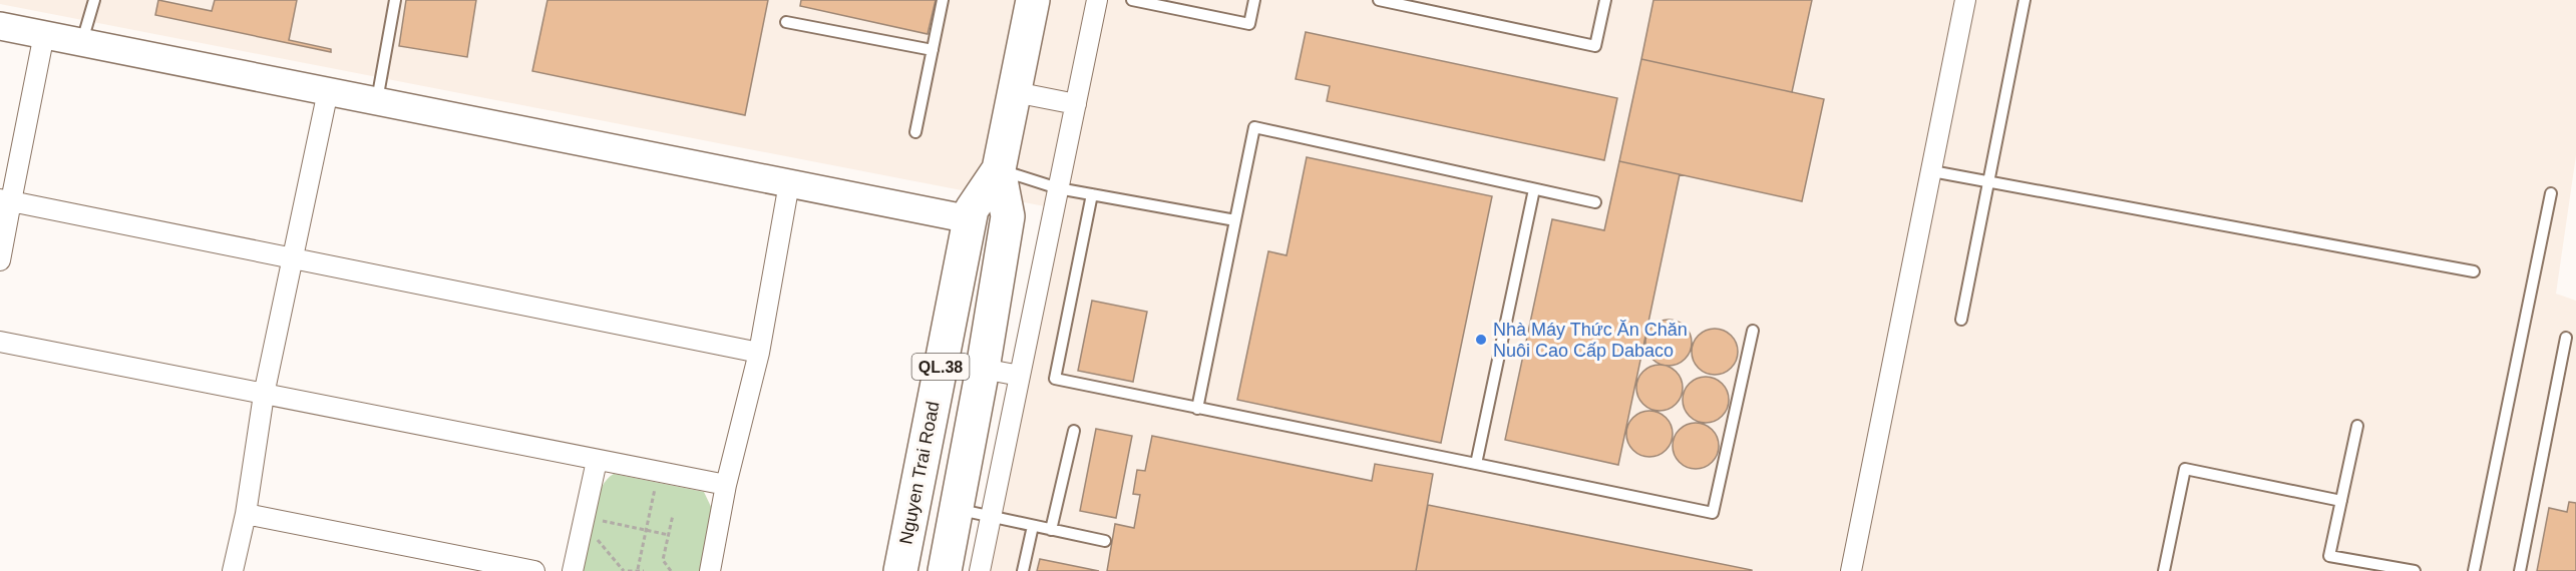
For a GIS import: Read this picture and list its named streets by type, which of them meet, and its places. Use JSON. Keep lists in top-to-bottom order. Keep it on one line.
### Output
{"streets":{"highway":["QL.38","Nguyen Trai Road"]},"places":["Nhà Máy Thức Ăn Chăn Nuôi Cao Cấp Dabaco"]}
